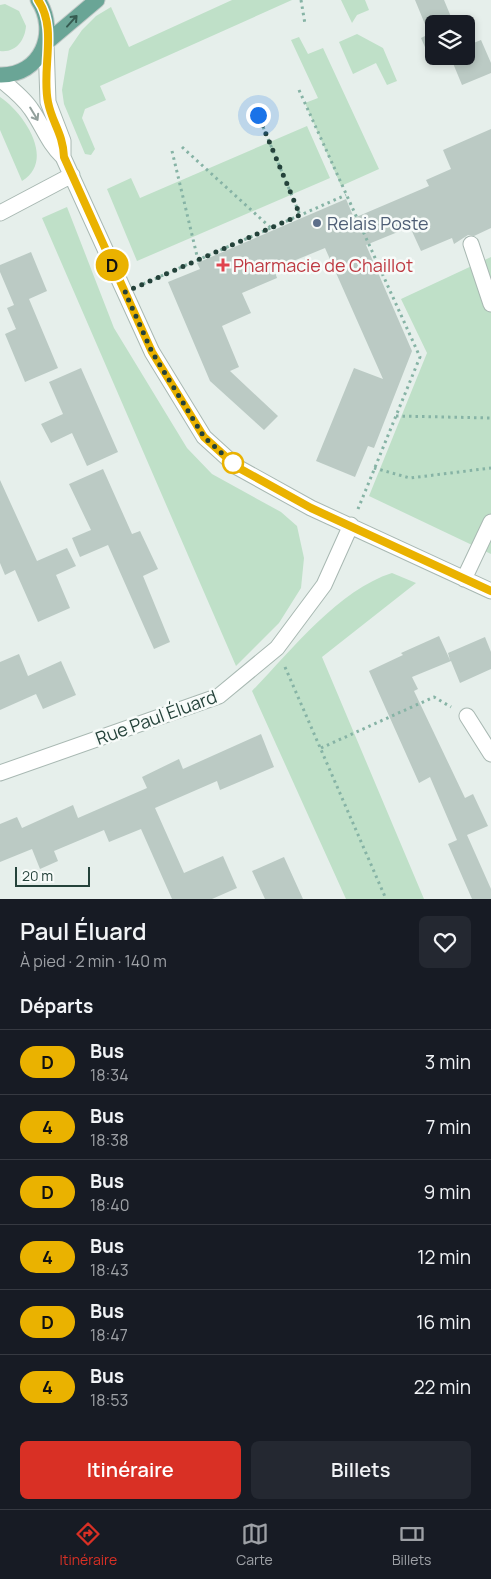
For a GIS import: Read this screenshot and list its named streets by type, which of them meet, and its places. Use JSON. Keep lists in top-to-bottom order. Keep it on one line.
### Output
{"streets":{"street":["Rue Paul Éluard"]},"places":{"other":["Relais Poste"],"health":["Pharmacie de Chaillot"]},"lines":["bus line D"],"scale_bar":"20 m","page":{"on_map":"D","scale":"20 m","heading":[["Paul Éluard","À pied · 2 min · 140 m"],"Départs"],"list":[{"mark":"D","name":"Bus","note":"18:34","value":"3 min"},{"mark":"4","name":"Bus","note":"18:38","value":"7 min"},{"mark":"D","name":"Bus","note":"18:40","value":"9 min"},{"mark":"4","name":"Bus","note":"18:43","value":"12 min"},{"mark":"D","name":"Bus","note":"18:47","value":"16 min"},{"mark":"4","name":"Bus","note":"18:53","value":"22 min"}],"buttons":["Itinéraire","Billets"],"tabs":["Itinéraire","Carte","Billets"]}}
